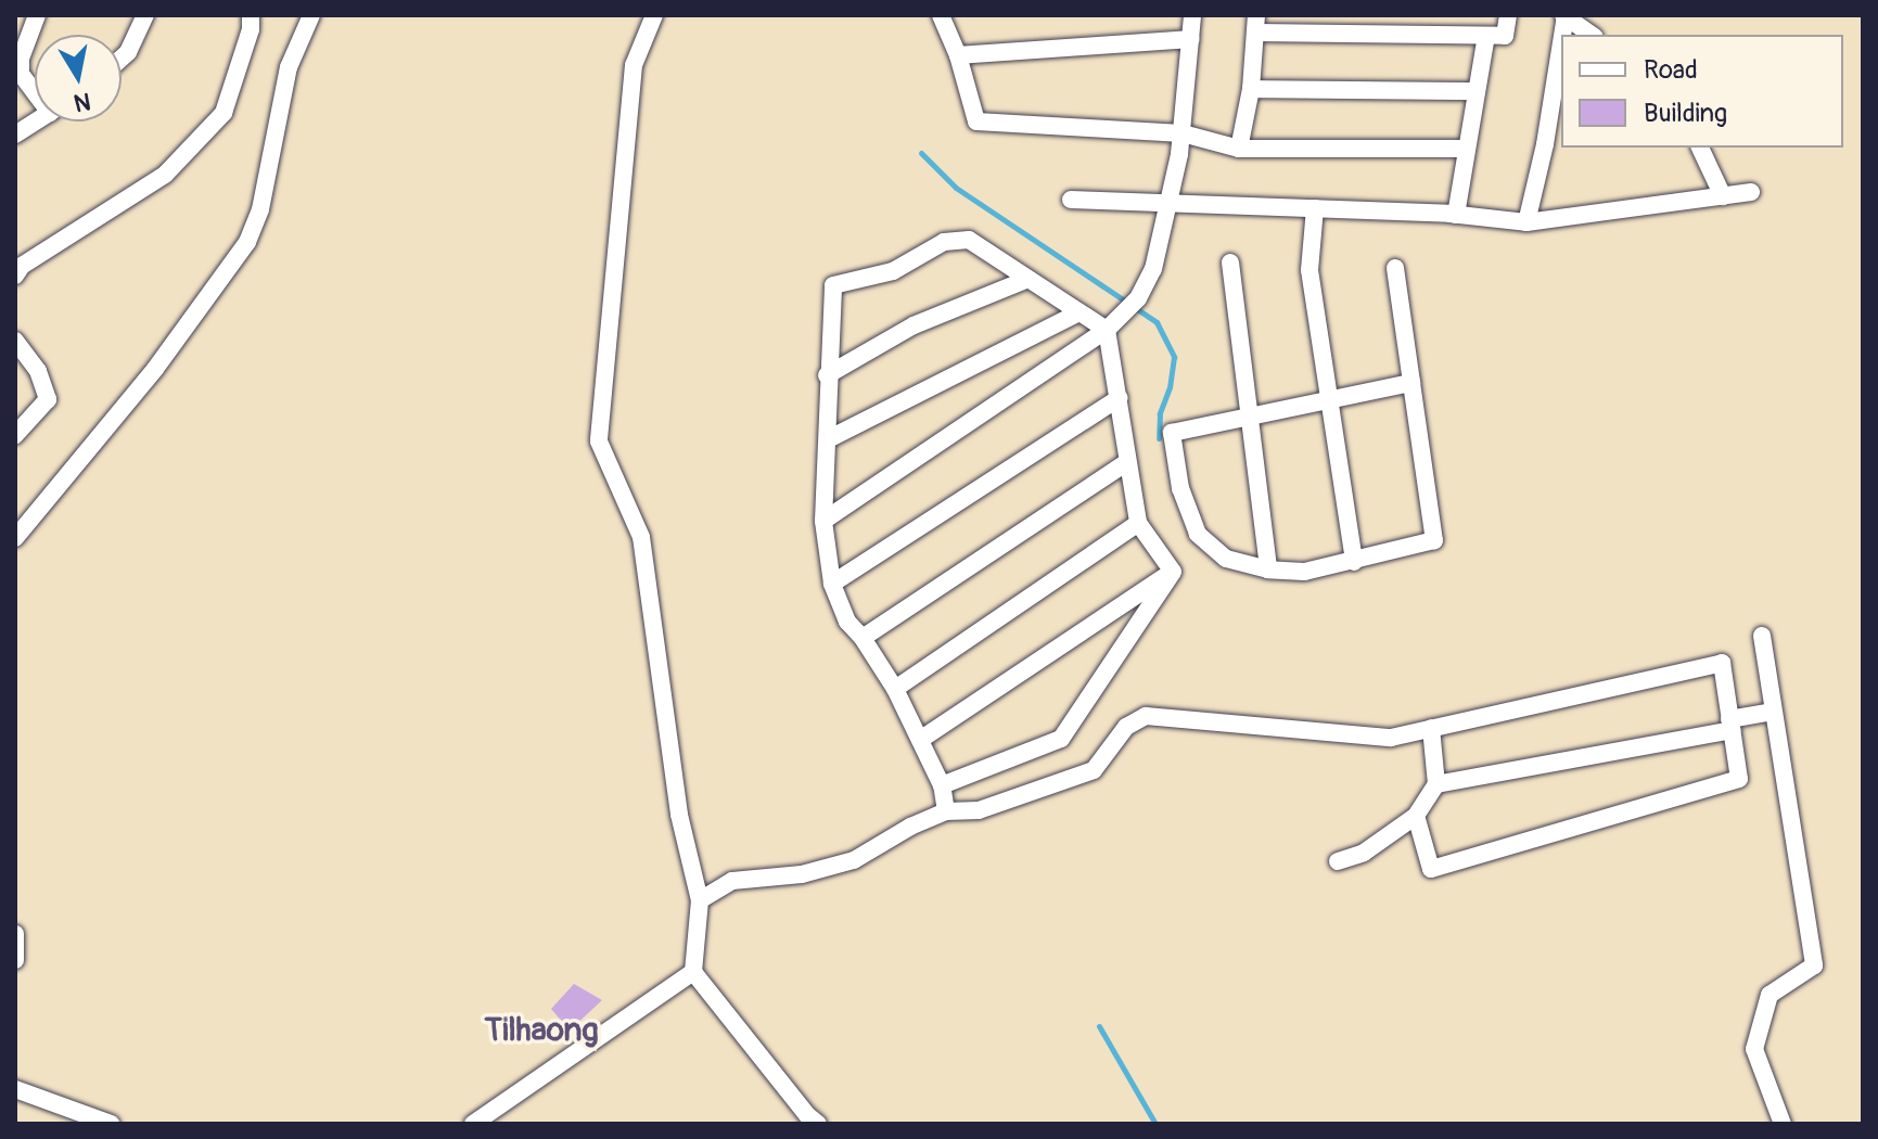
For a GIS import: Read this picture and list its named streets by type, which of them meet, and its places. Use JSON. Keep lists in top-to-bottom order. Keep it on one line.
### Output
{"districts":["Tilhaong"],"legend":["Road","Building"],"north":"bottom"}
